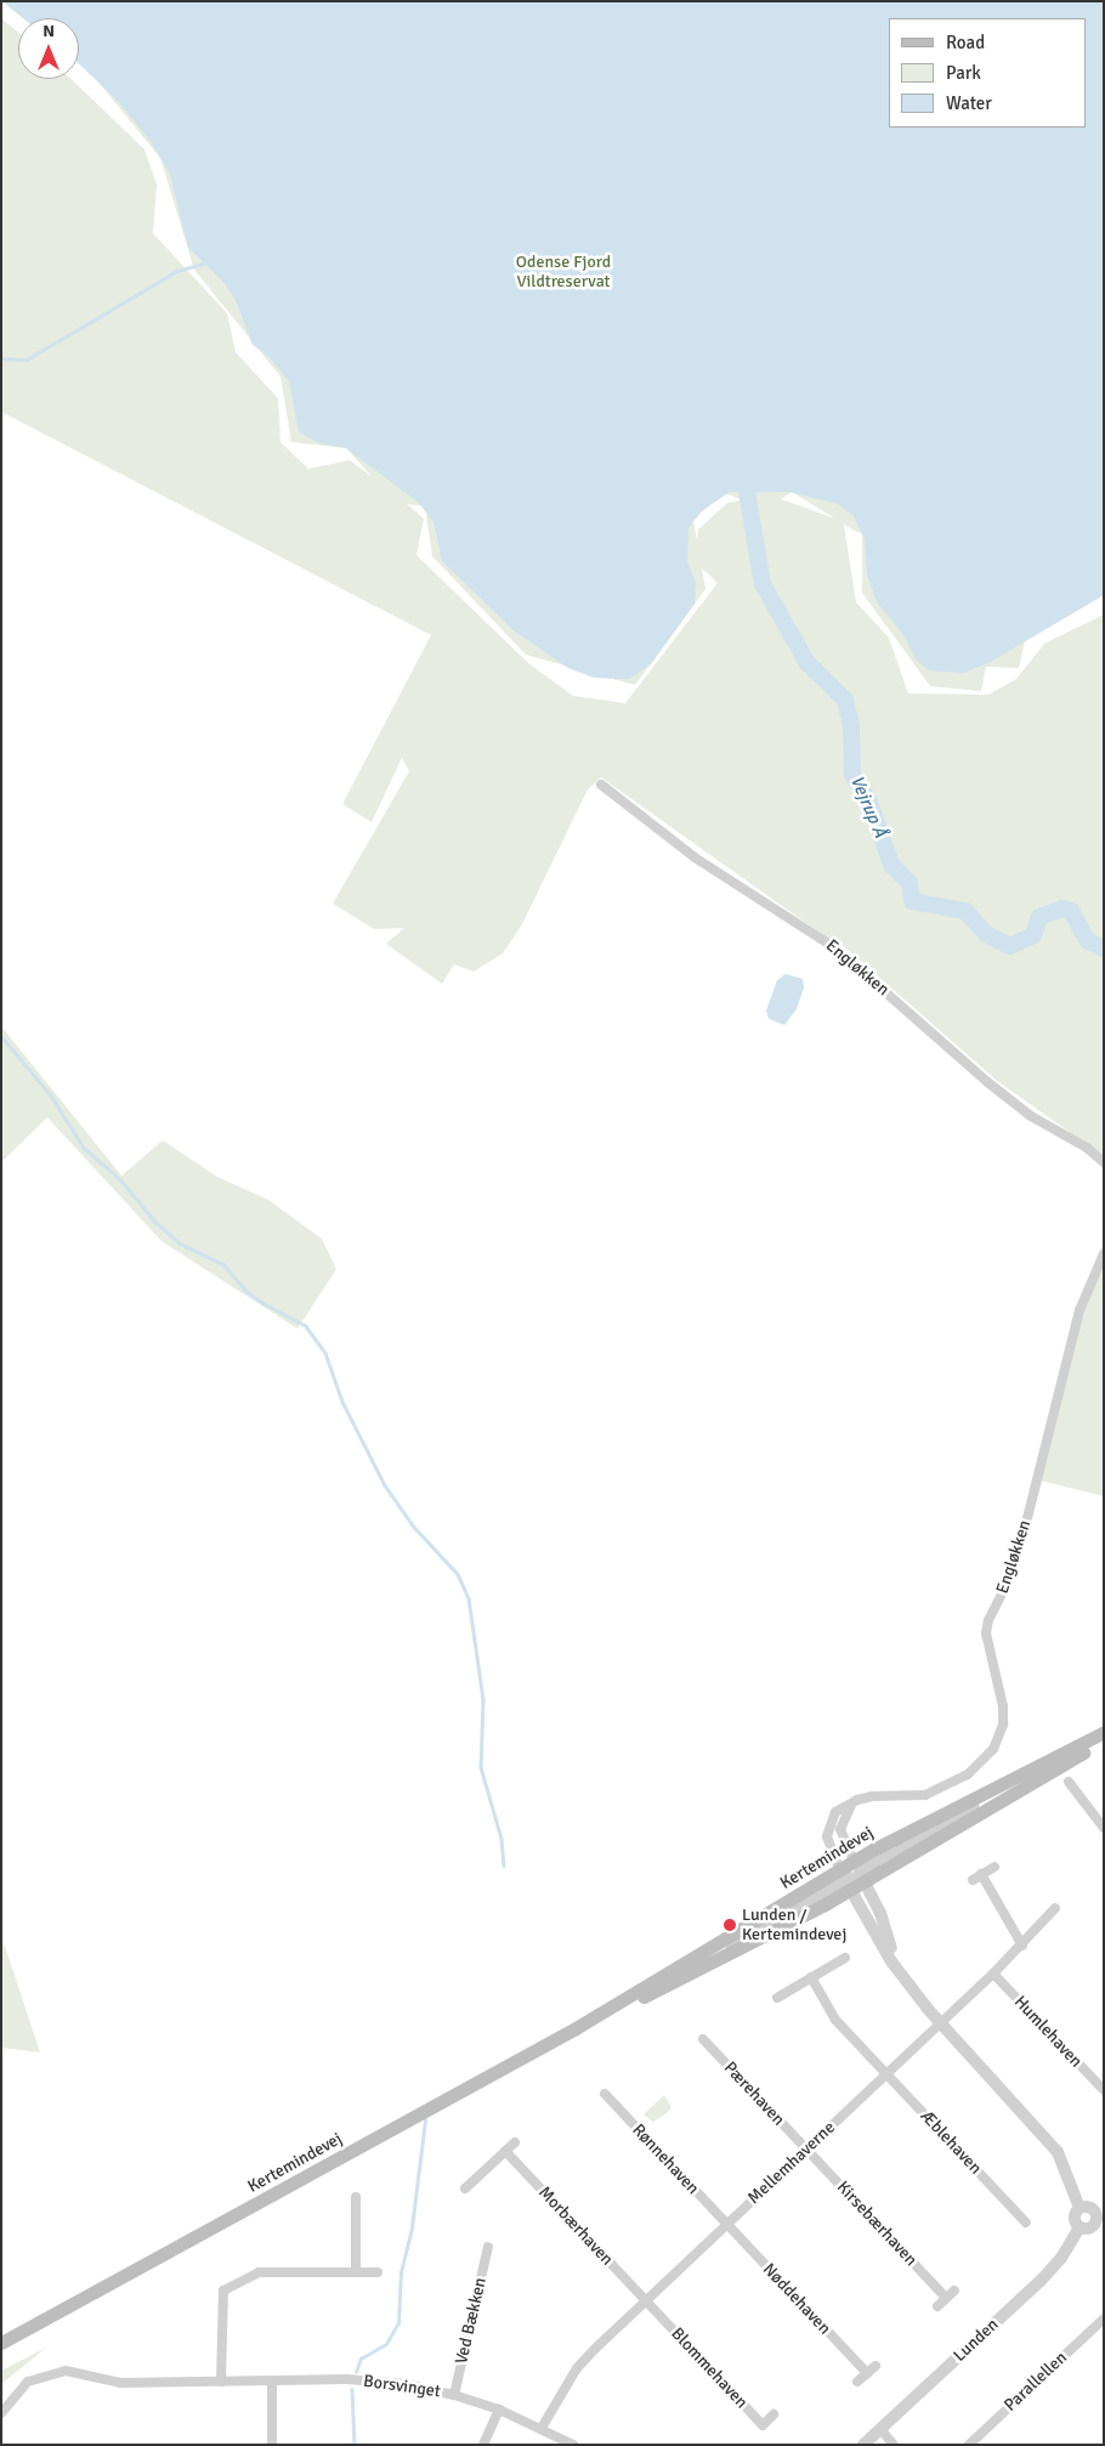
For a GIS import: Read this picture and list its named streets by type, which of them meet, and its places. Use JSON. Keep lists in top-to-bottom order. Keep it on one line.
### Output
{"streets":{"main road":["Kertemindevej"],"street":["Engløkken","Humlehaven","Pærehaven","Æblehaven","Rønnehaven","Mellemhaverne","Kirsebærhaven","Morbærhaven","Nøddehaven","Ved Bækken","Lunden","Blommehaven","Parallellen","Borsvinget"]},"crossings":[["Humlehaven","Mellemhaverne"],["Pærehaven","Mellemhaverne"],["Pærehaven","Kirsebærhaven"],["Æblehaven","Mellemhaverne"],["Rønnehaven","Mellemhaverne"],["Rønnehaven","Nøddehaven"],["Mellemhaverne","Kirsebærhaven"],["Mellemhaverne","Morbærhaven"],["Mellemhaverne","Nøddehaven"],["Mellemhaverne","Blommehaven"],["Mellemhaverne","Borsvinget"],["Morbærhaven","Blommehaven"],["Ved Bækken","Borsvinget"]],"water":["Vejrup Å"],"parks":["Odense Fjord Vildtreservat"],"places":["Lunden / Kertemindevej"],"legend":["Road","Park","Water"],"north":"top"}
